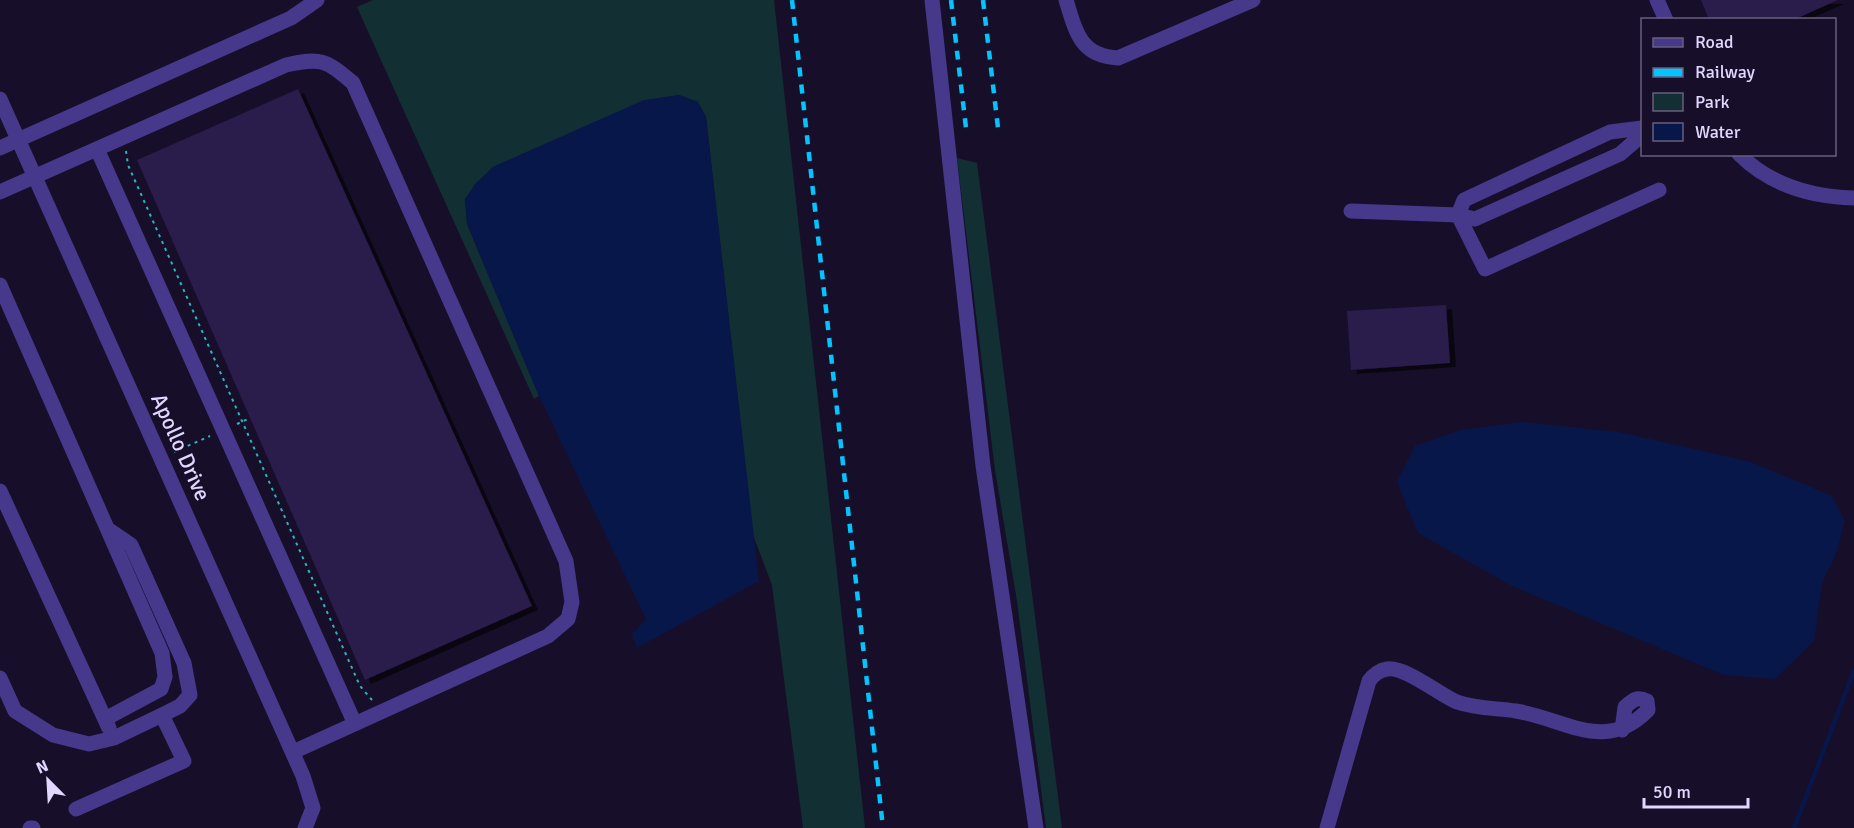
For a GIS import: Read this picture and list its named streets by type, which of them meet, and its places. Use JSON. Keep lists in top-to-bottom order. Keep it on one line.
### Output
{"streets":{"street":["Apollo Drive"]},"legend":["Road","Railway","Park","Water"],"scale_bar":"50 m","north":"top left"}
